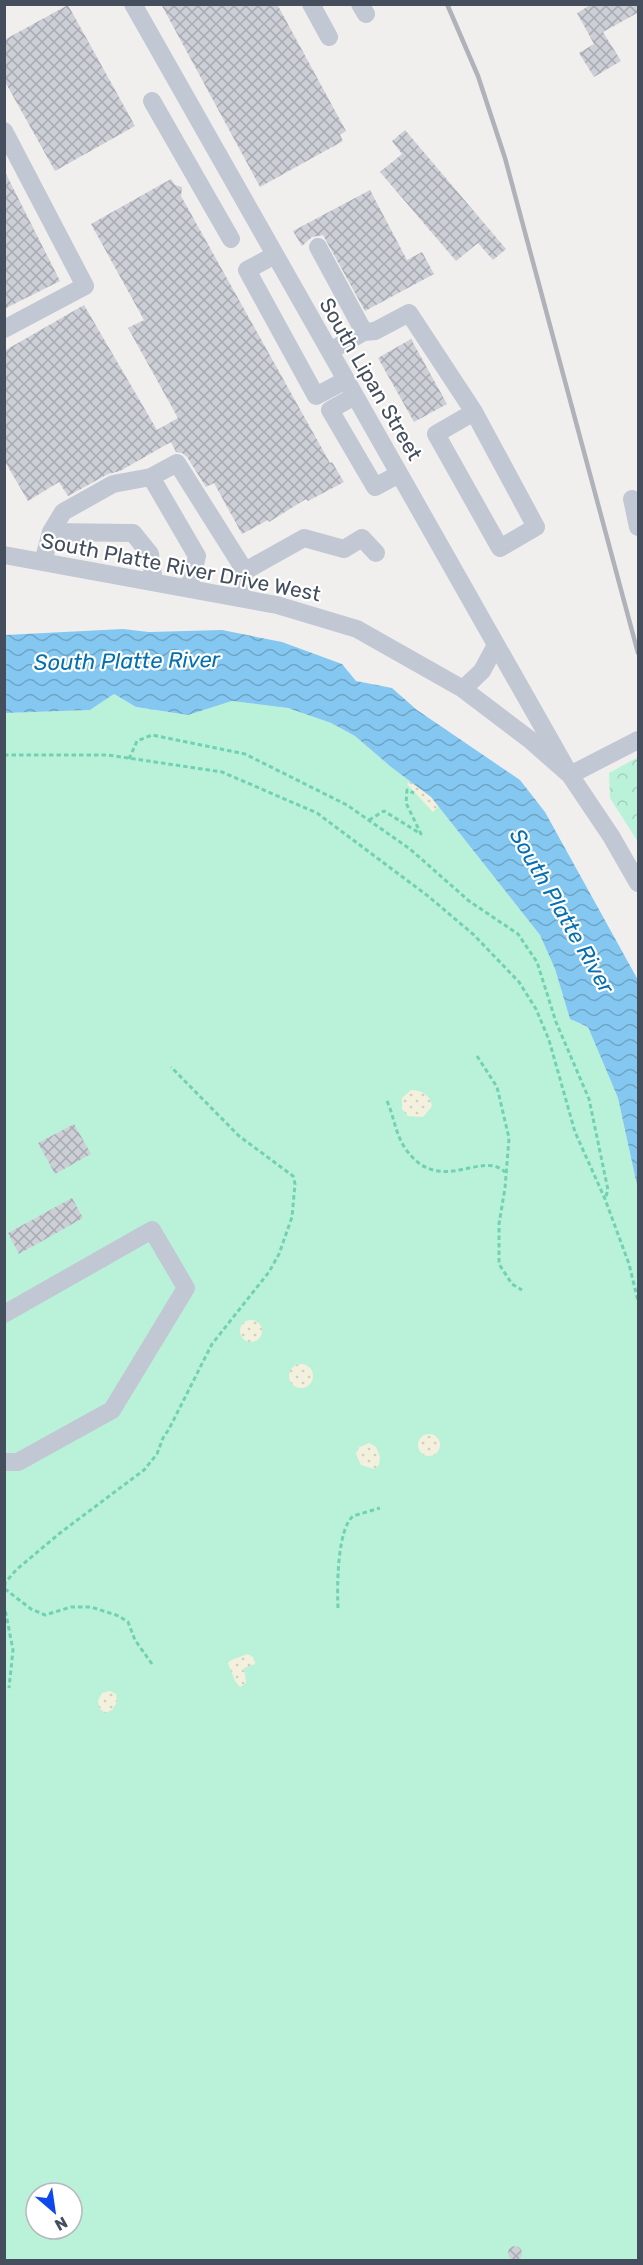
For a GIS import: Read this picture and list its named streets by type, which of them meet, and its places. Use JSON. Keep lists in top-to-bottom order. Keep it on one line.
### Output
{"streets":{"street":["South Lipan Street","South Platte River Drive West"]},"crossings":[["South Lipan Street","South Platte River Drive West"]],"water":["South Platte River"],"north":"bottom right"}
